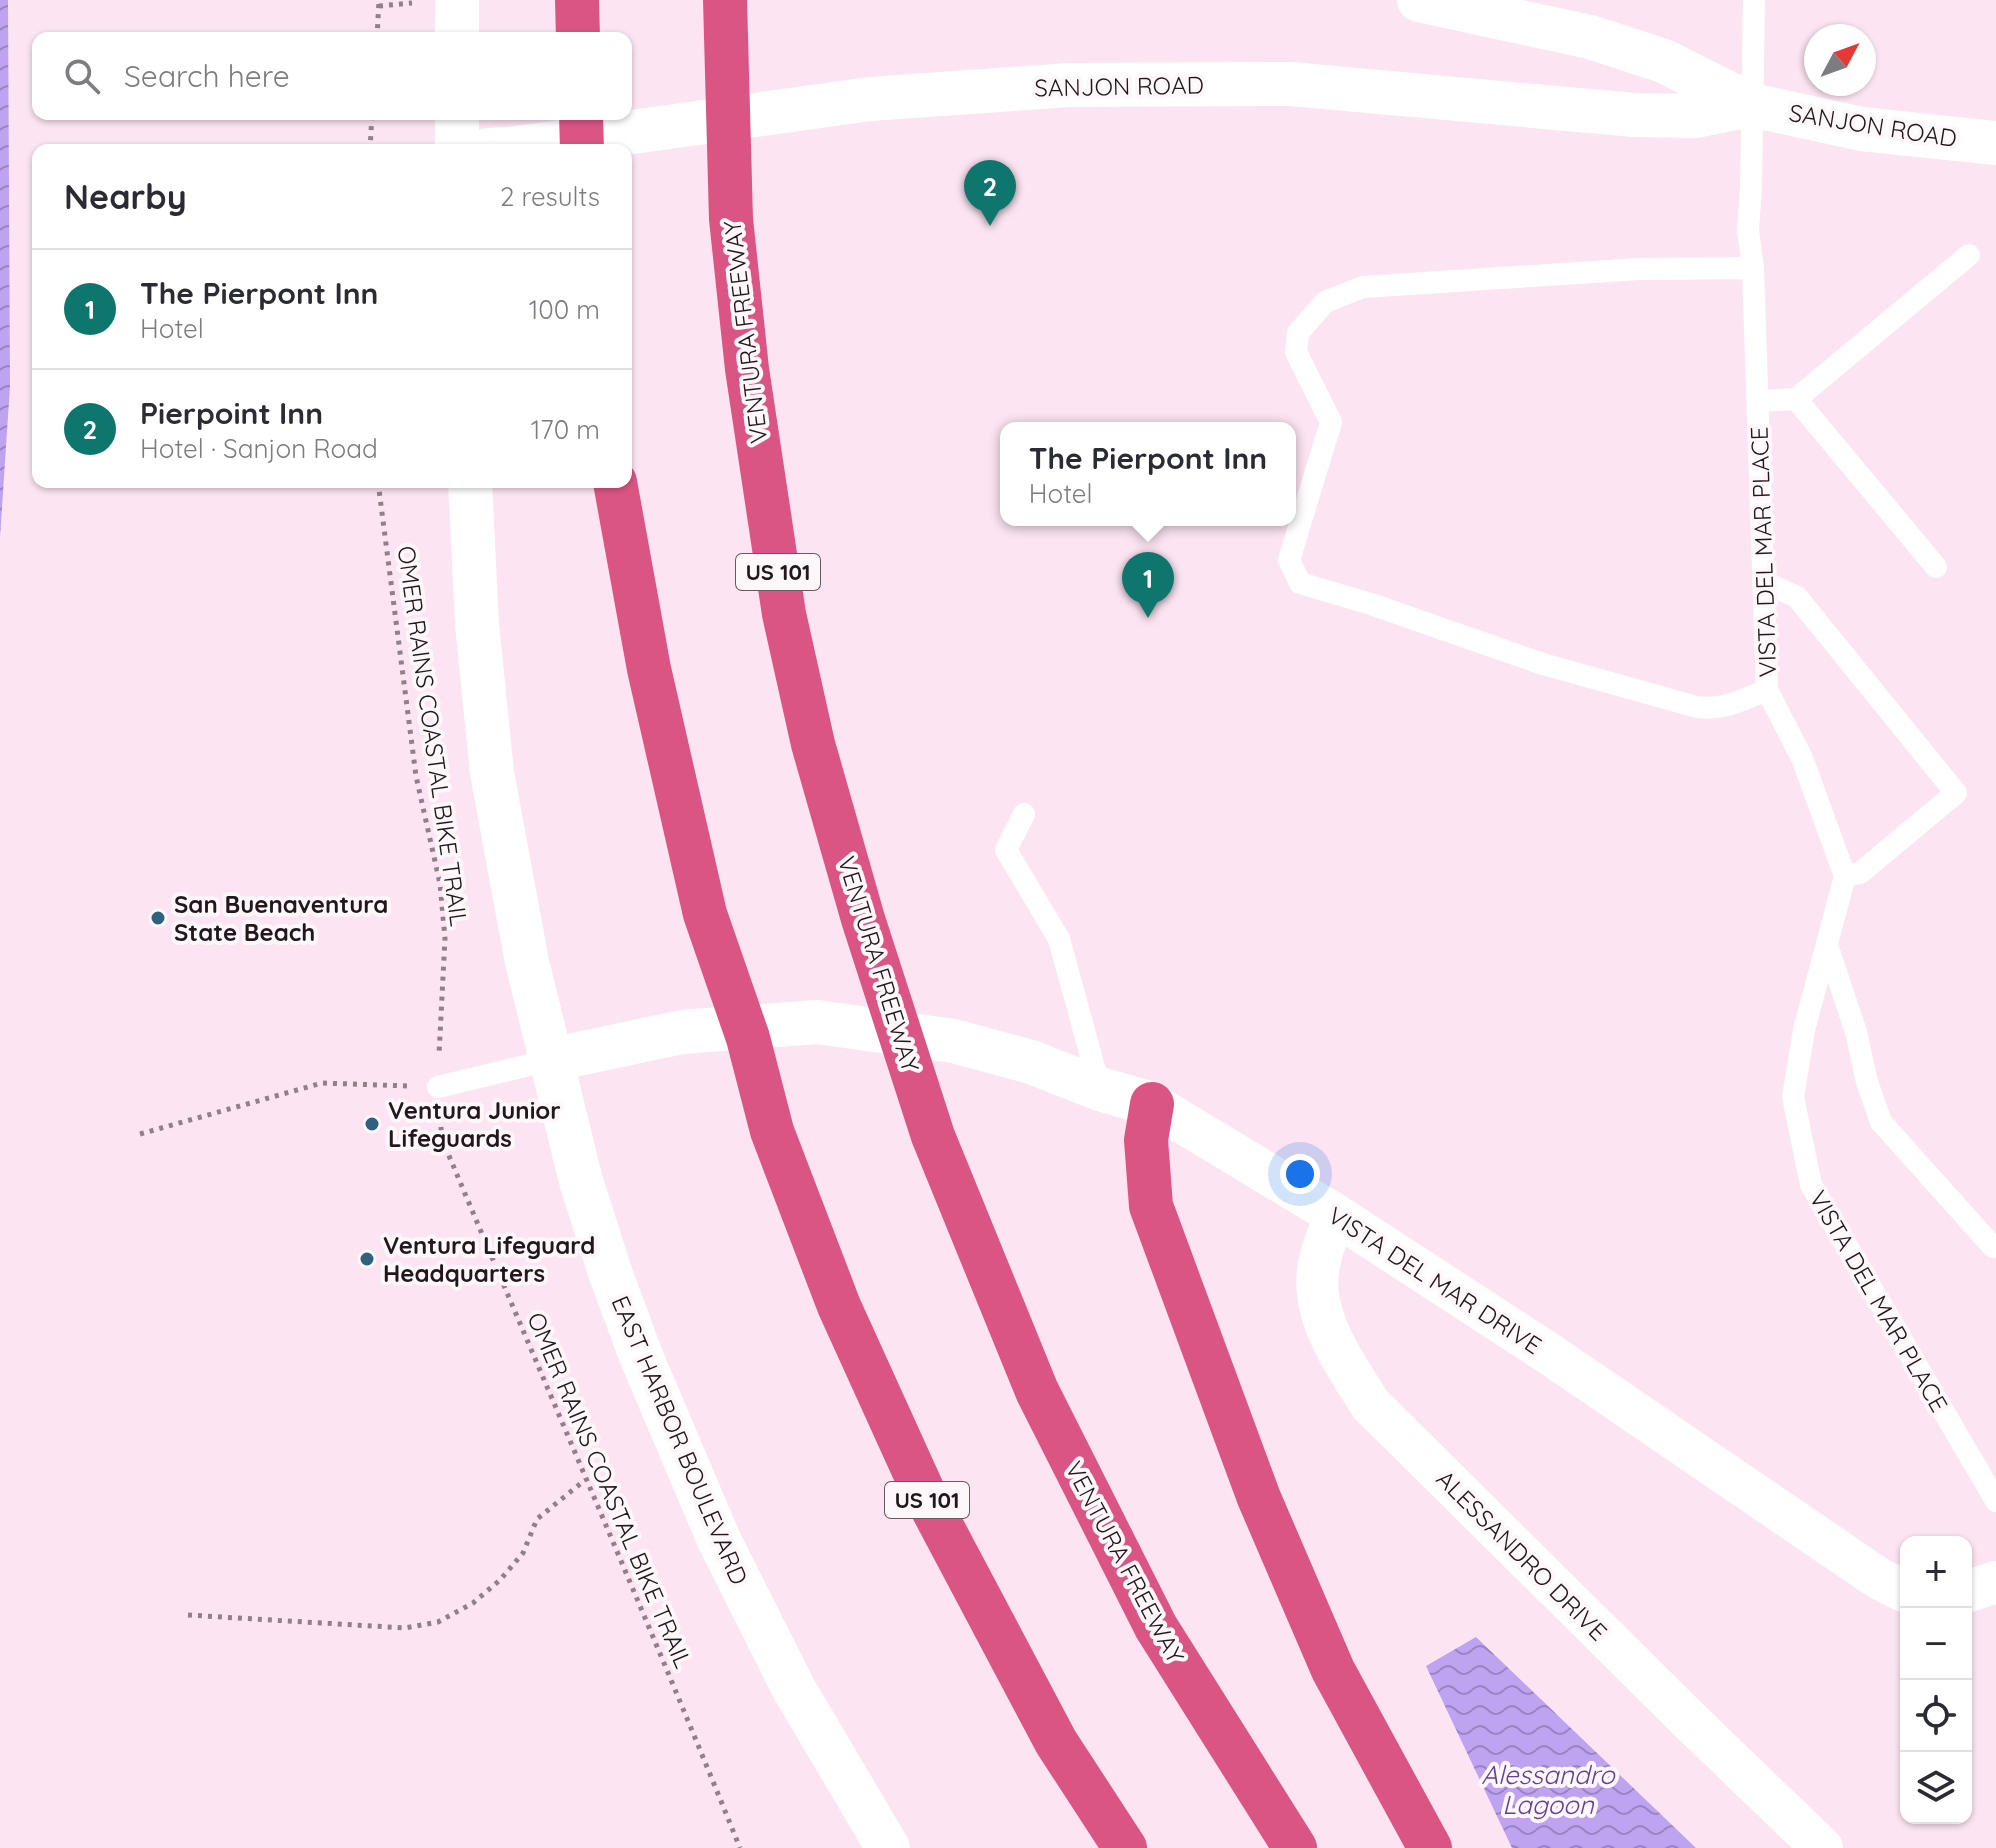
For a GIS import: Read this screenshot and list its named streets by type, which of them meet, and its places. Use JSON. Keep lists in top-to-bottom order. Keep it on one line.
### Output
{"streets":{"highway":["VENTURA FREEWAY","US 101"],"main road":["SANJON ROAD","VISTA DEL MAR DRIVE","EAST HARBOR BOULEVARD"],"street":["ALESSANDRO DRIVE"],"lane":["VISTA DEL MAR PLACE"],"path":["OMER RAINS COASTAL BIKE TRAIL"]},"crossings":[["SANJON ROAD","VISTA DEL MAR PLACE"],["VISTA DEL MAR DRIVE","EAST HARBOR BOULEVARD"],["VISTA DEL MAR DRIVE","ALESSANDRO DRIVE"]],"water":["Alessandro Lagoon"],"places":["San Buenaventura State Beach","Ventura Junior Lifeguards","Ventura Lifeguard Headquarters"],"north":"top right","page":{"search":"Search here","heading":["Nearby","2 results"],"pins":["2","1"],"list":[{"mark":"1","name":"The Pierpont Inn","note":"Hotel","value":"100 m"},{"mark":"2","name":"Pierpoint Inn","note":"Hotel · Sanjon Road","value":"170 m"}],"popup":["The Pierpont Inn","Hotel"],"map_buttons":["+","−"]}}
